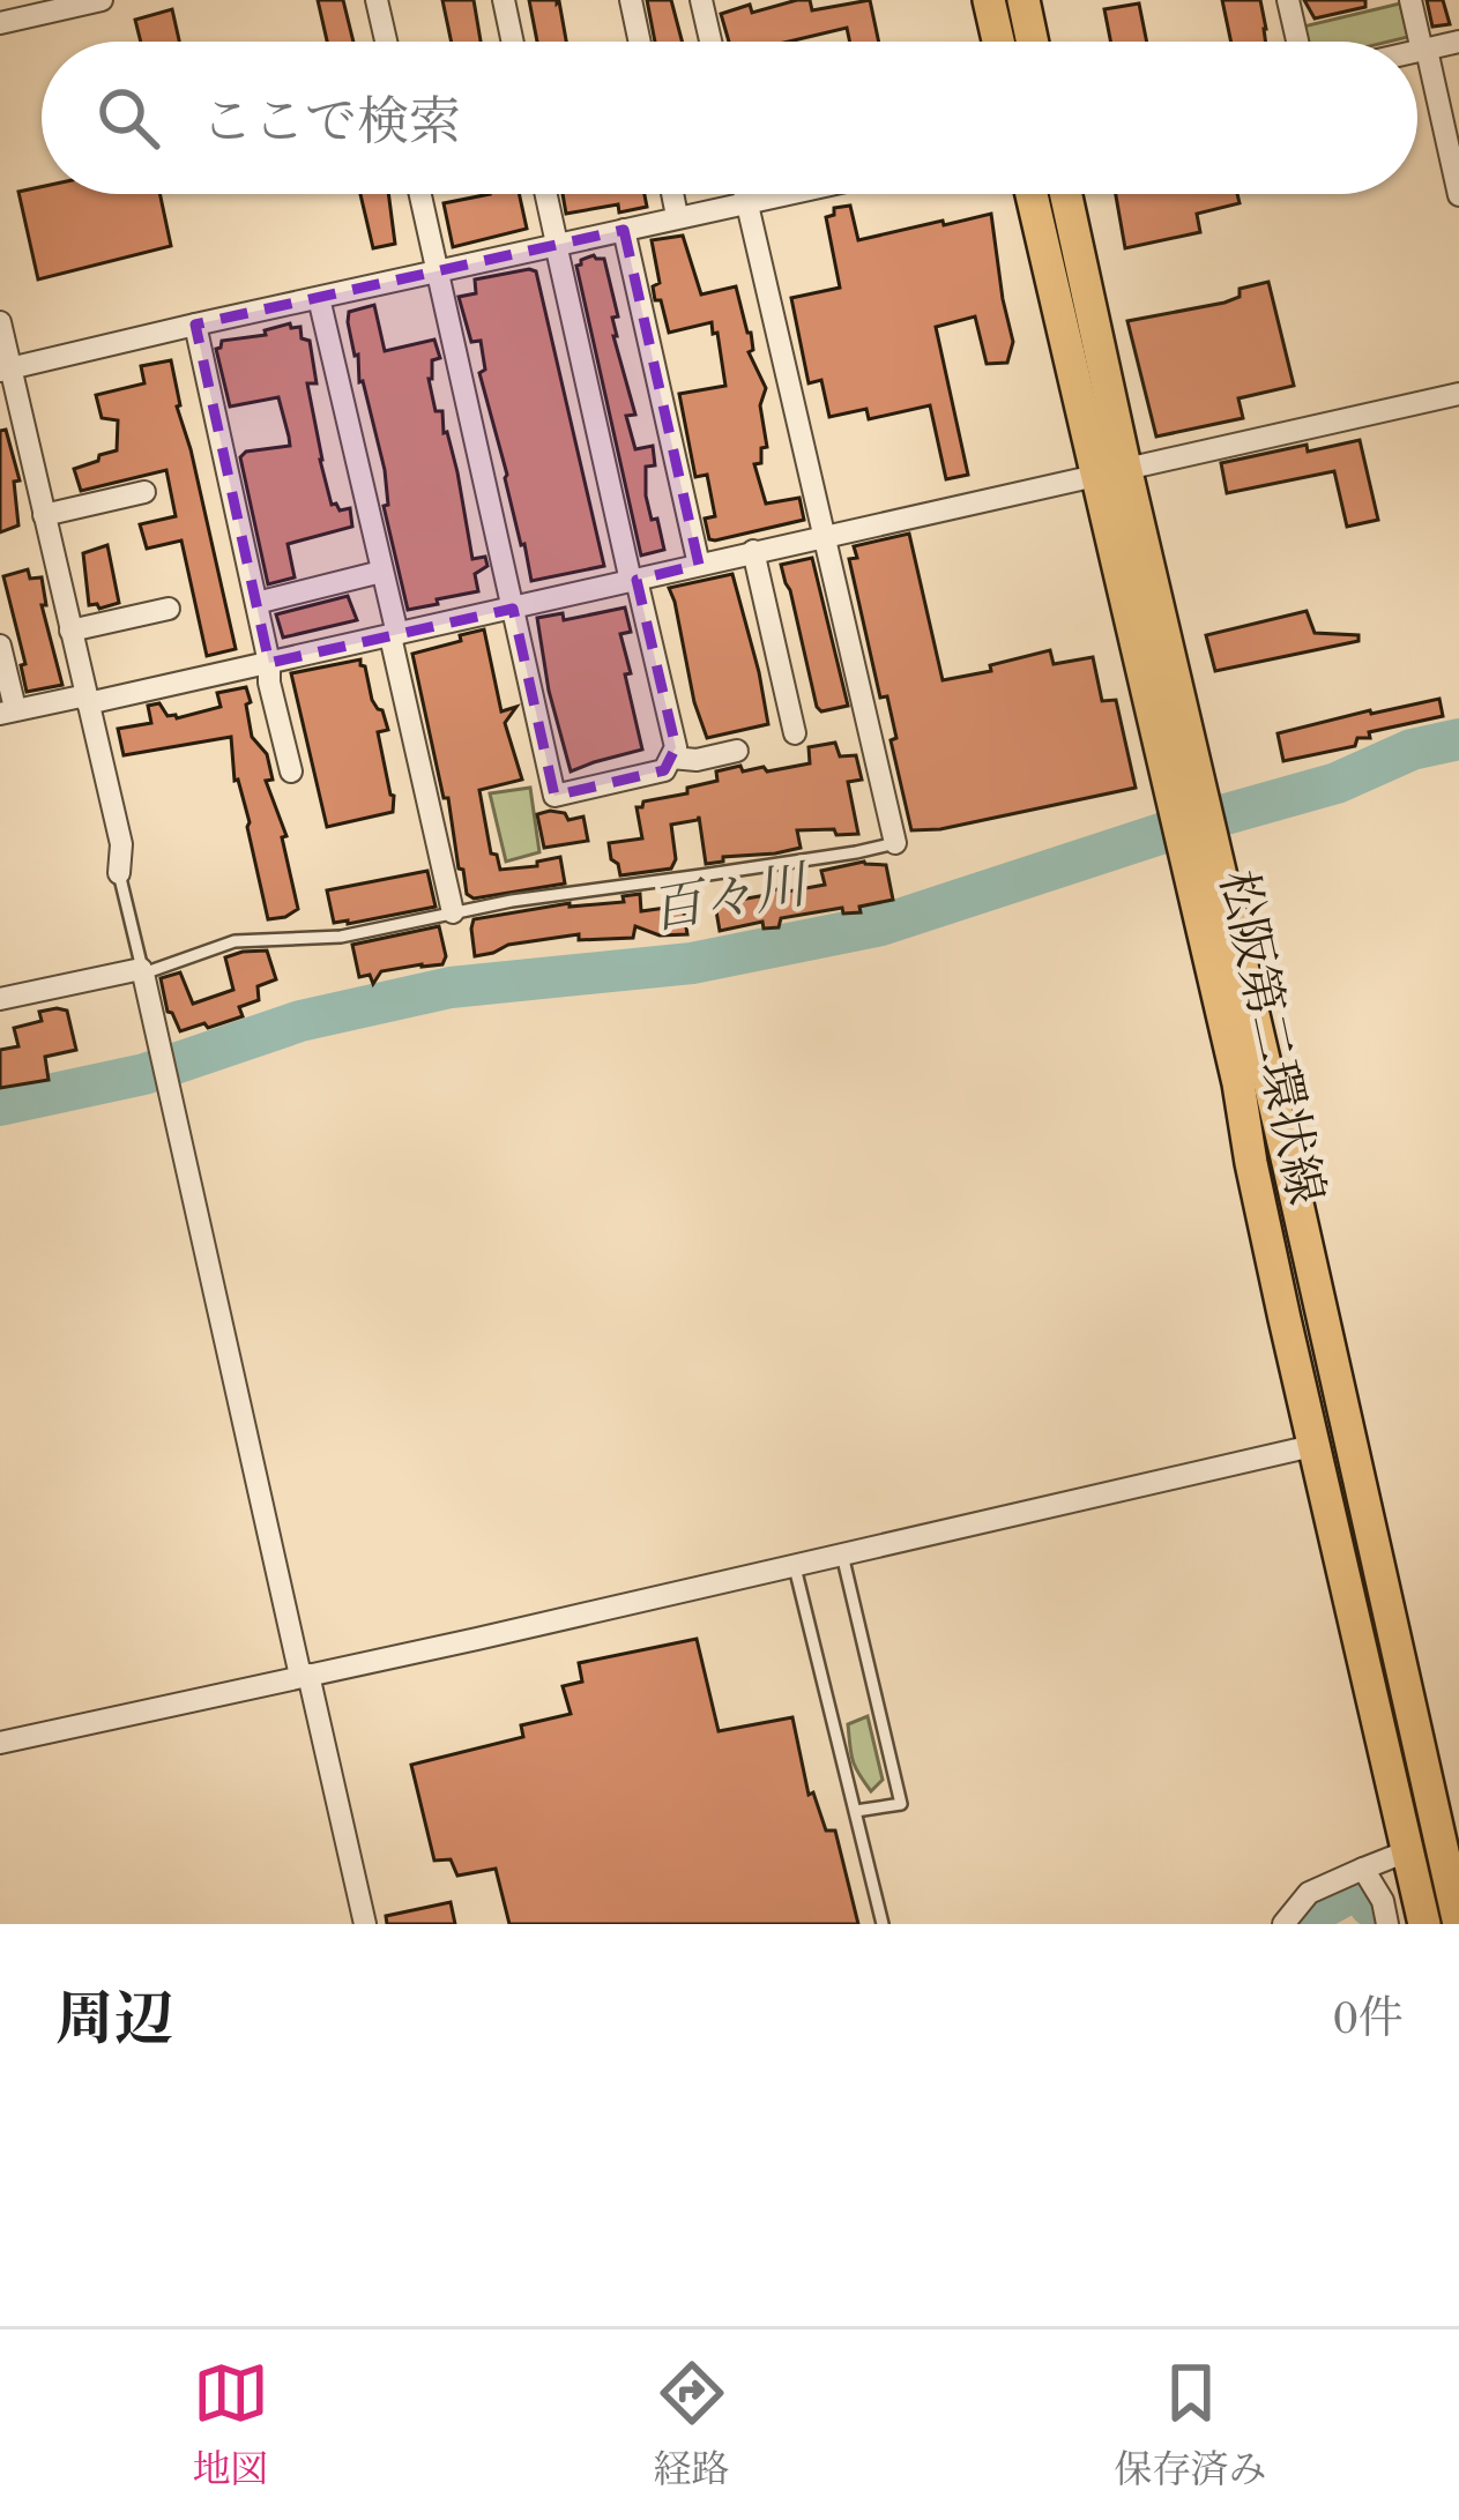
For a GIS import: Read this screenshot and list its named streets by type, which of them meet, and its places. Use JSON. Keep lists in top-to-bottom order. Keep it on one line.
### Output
{"streets":{"main road":["松阪第二環状線"]},"water":["百々川"],"page":{"search":"ここで検索","heading":["周辺","0件"],"nav":["地図","経路","保存済み"]}}
